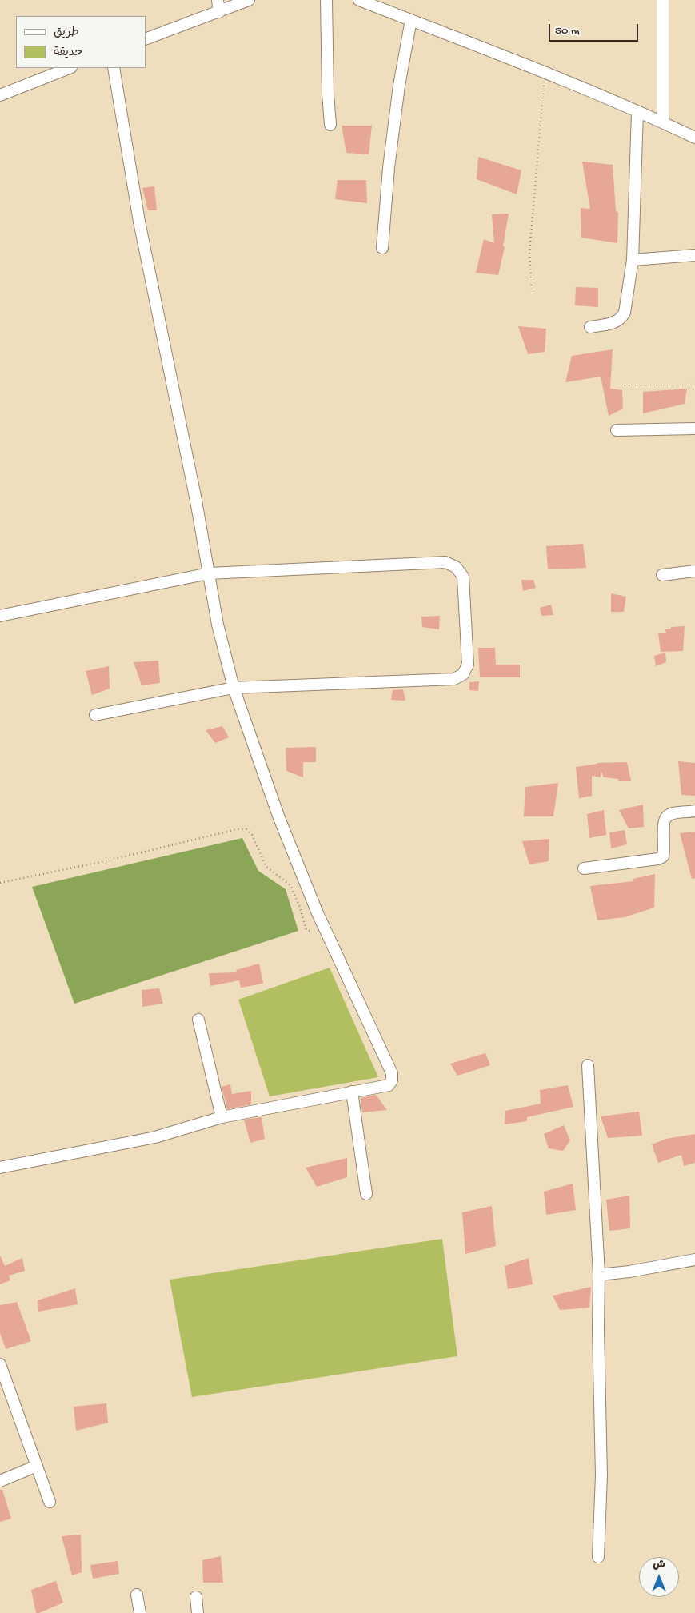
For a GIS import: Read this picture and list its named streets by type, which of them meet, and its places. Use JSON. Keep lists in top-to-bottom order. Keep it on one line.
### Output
{"legend":["طريق","حديقة"],"scale_bar":"50 m","north":"top"}
